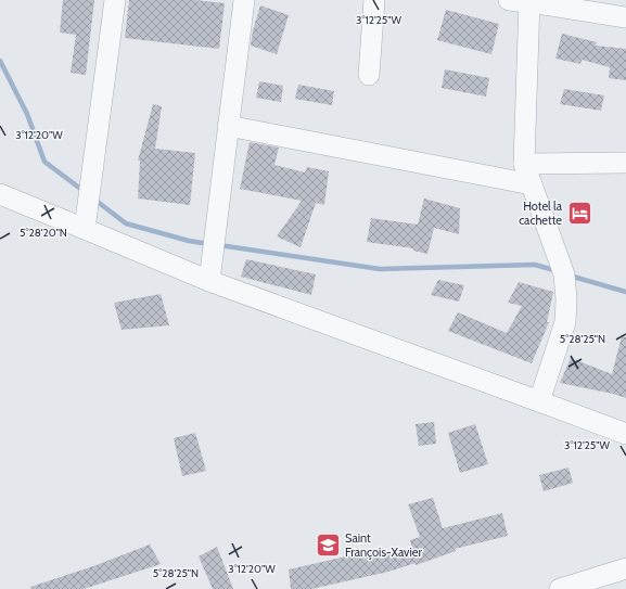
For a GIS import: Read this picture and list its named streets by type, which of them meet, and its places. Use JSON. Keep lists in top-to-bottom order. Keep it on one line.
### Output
{"places":{"hotel":["Hotel la cachette"],"school or university":["Saint François-Xavier"]},"coordinates":["3°12'25\"W","3°12'20\"W","5°28'20\"N","5°28'25\"N"]}
